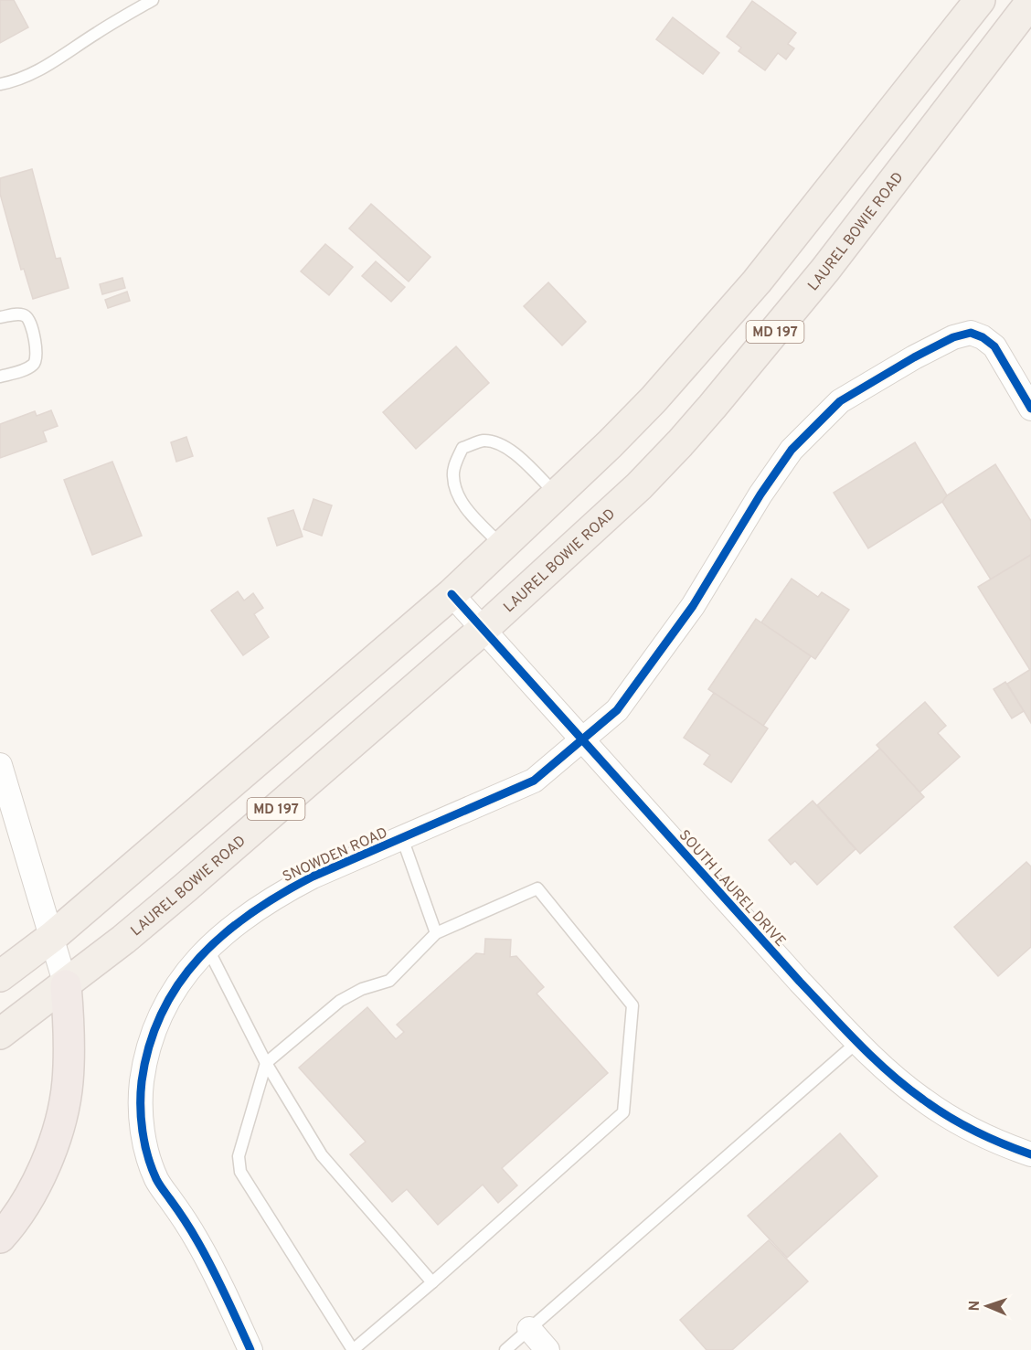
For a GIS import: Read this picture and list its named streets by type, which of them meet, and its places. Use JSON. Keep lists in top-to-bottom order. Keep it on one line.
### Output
{"streets":{"main road":["LAUREL BOWIE ROAD","MD 197"],"street":["SNOWDEN ROAD","SOUTH LAUREL DRIVE"]},"crossings":[["LAUREL BOWIE ROAD","SOUTH LAUREL DRIVE"],["MD 197","SOUTH LAUREL DRIVE"],["SNOWDEN ROAD","SOUTH LAUREL DRIVE"]],"north":"left"}
